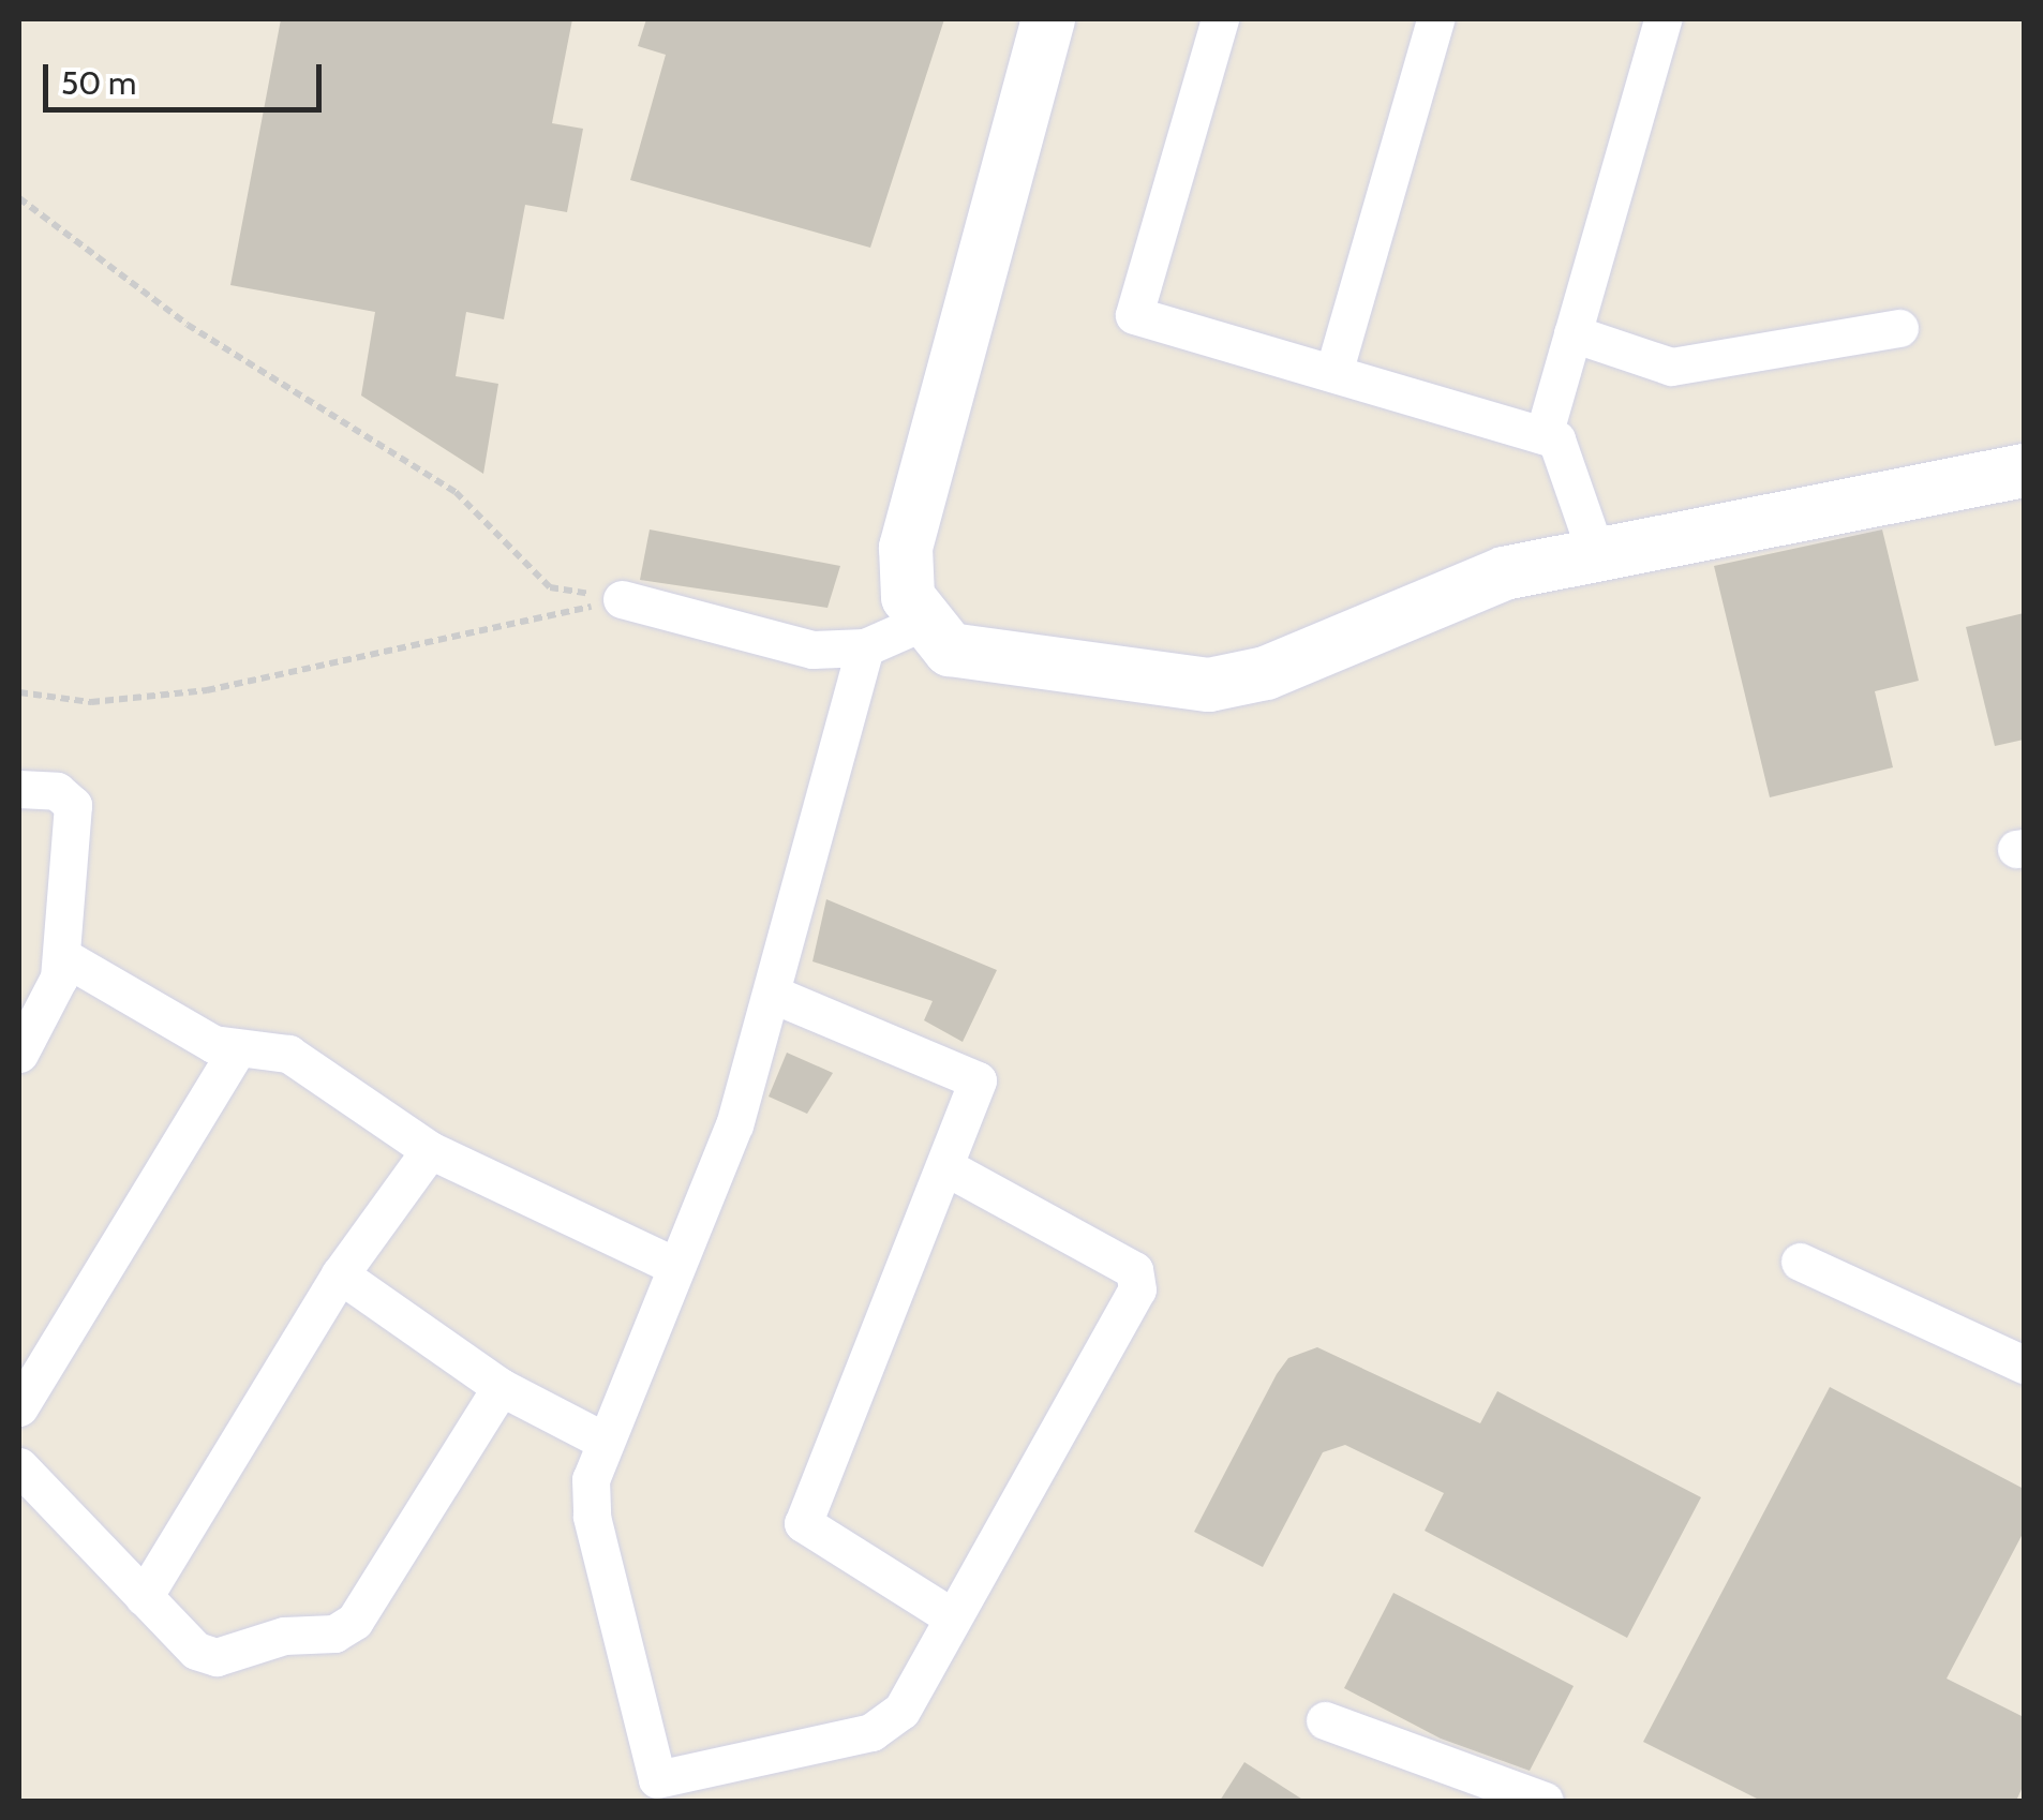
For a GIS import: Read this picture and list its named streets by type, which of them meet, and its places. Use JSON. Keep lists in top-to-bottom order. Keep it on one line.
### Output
{"scale_bar":"50 m"}
